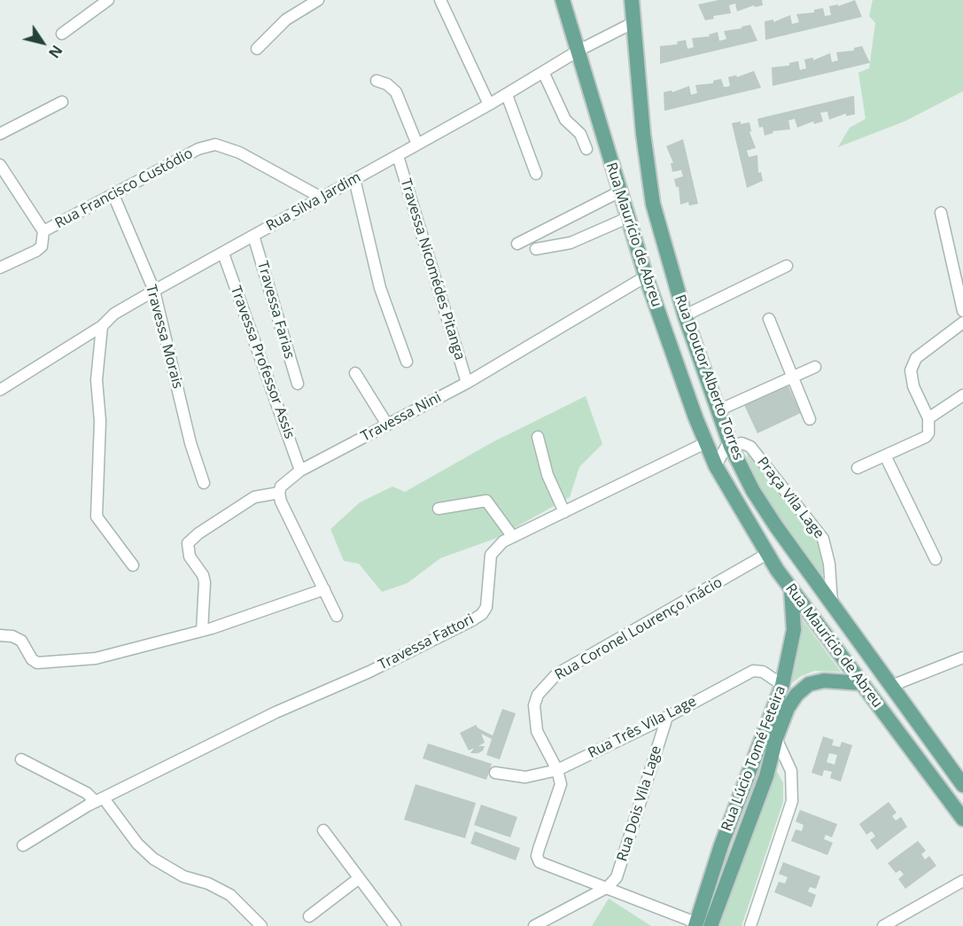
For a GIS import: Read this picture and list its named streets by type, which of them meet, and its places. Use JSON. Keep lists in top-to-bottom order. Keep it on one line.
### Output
{"streets":{"main road":["Rua Maurício de Abreu","Rua Doutor Alberto Torres","Rua Lúcio Tomé Feteira"],"street":["Rua Francisco Custódio","Rua Silva Jardim","Travessa Nicomédes Pitanga","Travessa Farias","Travessa Morais","Travessa Professor Assis","Travessa Nini","Praça Vila Lage","Rua Coronel Lourenço Inácio","Travessa Fattori","Rua Três Vila Lage","Rua Dois Vila Lage"]},"crossings":[["Rua Francisco Custódio","Rua Silva Jardim"],["Rua Francisco Custódio","Travessa Morais"],["Rua Silva Jardim","Rua Maurício de Abreu"],["Rua Silva Jardim","Travessa Nicomédes Pitanga"],["Rua Silva Jardim","Travessa Farias"],["Rua Silva Jardim","Travessa Morais"],["Rua Silva Jardim","Travessa Professor Assis"],["Rua Silva Jardim","Rua Doutor Alberto Torres"],["Rua Maurício de Abreu","Travessa Nini"],["Rua Maurício de Abreu","Rua Coronel Lourenço Inácio"],["Rua Maurício de Abreu","Travessa Fattori"],["Rua Maurício de Abreu","Rua Lúcio Tomé Feteira"],["Travessa Nicomédes Pitanga","Travessa Nini"],["Travessa Professor Assis","Travessa Nini"],["Rua Doutor Alberto Torres","Praça Vila Lage"],["Rua Coronel Lourenço Inácio","Rua Três Vila Lage"],["Rua Coronel Lourenço Inácio","Rua Dois Vila Lage"],["Rua Três Vila Lage","Rua Lúcio Tomé Feteira"],["Rua Três Vila Lage","Rua Dois Vila Lage"]],"north":"bottom right"}
